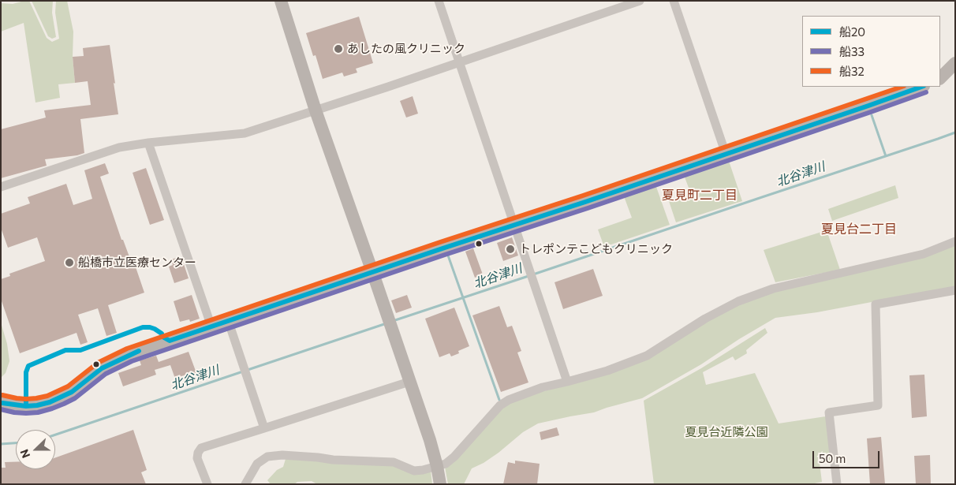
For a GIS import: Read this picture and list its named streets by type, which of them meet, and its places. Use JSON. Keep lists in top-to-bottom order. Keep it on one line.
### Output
{"districts":["夏見町二丁目","夏見台二丁目"],"water":["北谷津川"],"parks":["夏見台近隣公園"],"places":["あしたの風クリニック","トレポンテこどもクリニック","船橋市立医療センター"],"lines":["transit line 船20","transit line 船32","transit line 船33"],"legend":["船20","船33","船32"],"scale_bar":"50 m","north":"left"}
